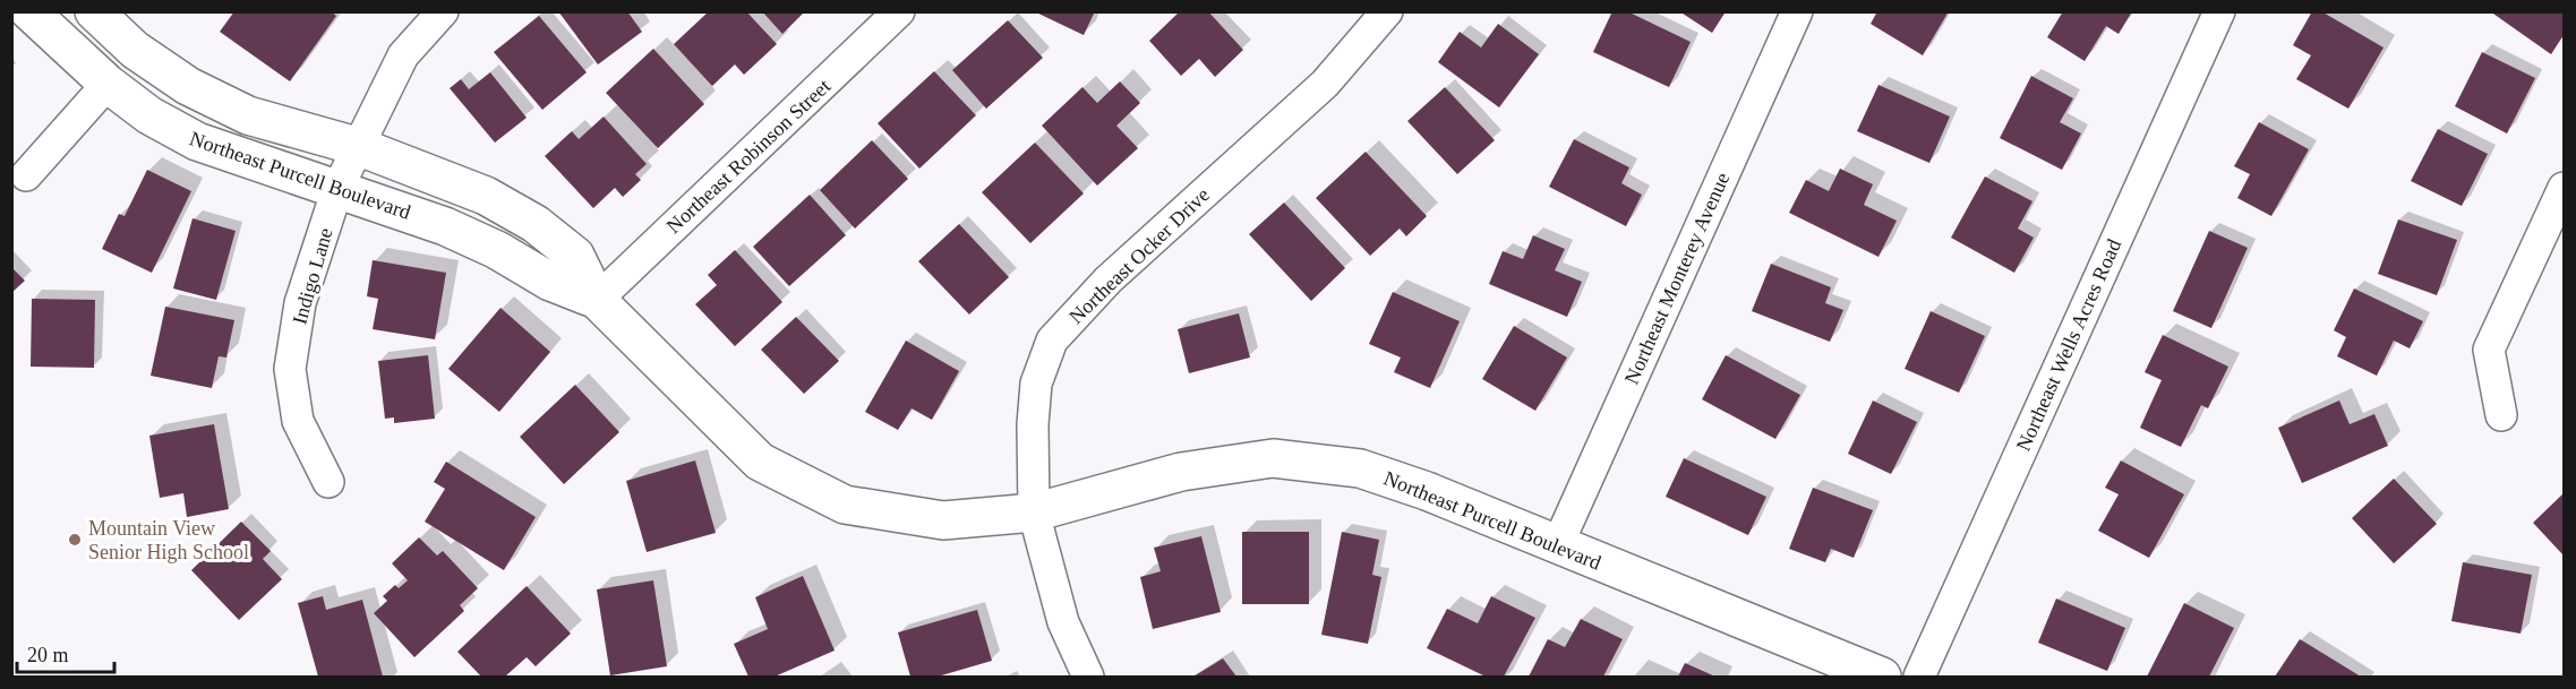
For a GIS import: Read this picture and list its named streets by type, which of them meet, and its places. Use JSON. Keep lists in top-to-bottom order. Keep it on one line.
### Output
{"streets":{"street":["Northeast Robinson Street","Northeast Purcell Boulevard","Northeast Ocker Drive","Indigo Lane","Northeast Monterey Avenue","Northeast Wells Acres Road"]},"crossings":[["Northeast Robinson Street","Northeast Purcell Boulevard"],["Northeast Purcell Boulevard","Northeast Ocker Drive"],["Northeast Purcell Boulevard","Indigo Lane"],["Northeast Purcell Boulevard","Northeast Monterey Avenue"]],"places":["Mountain View Senior High School"],"scale_bar":"20 m"}
